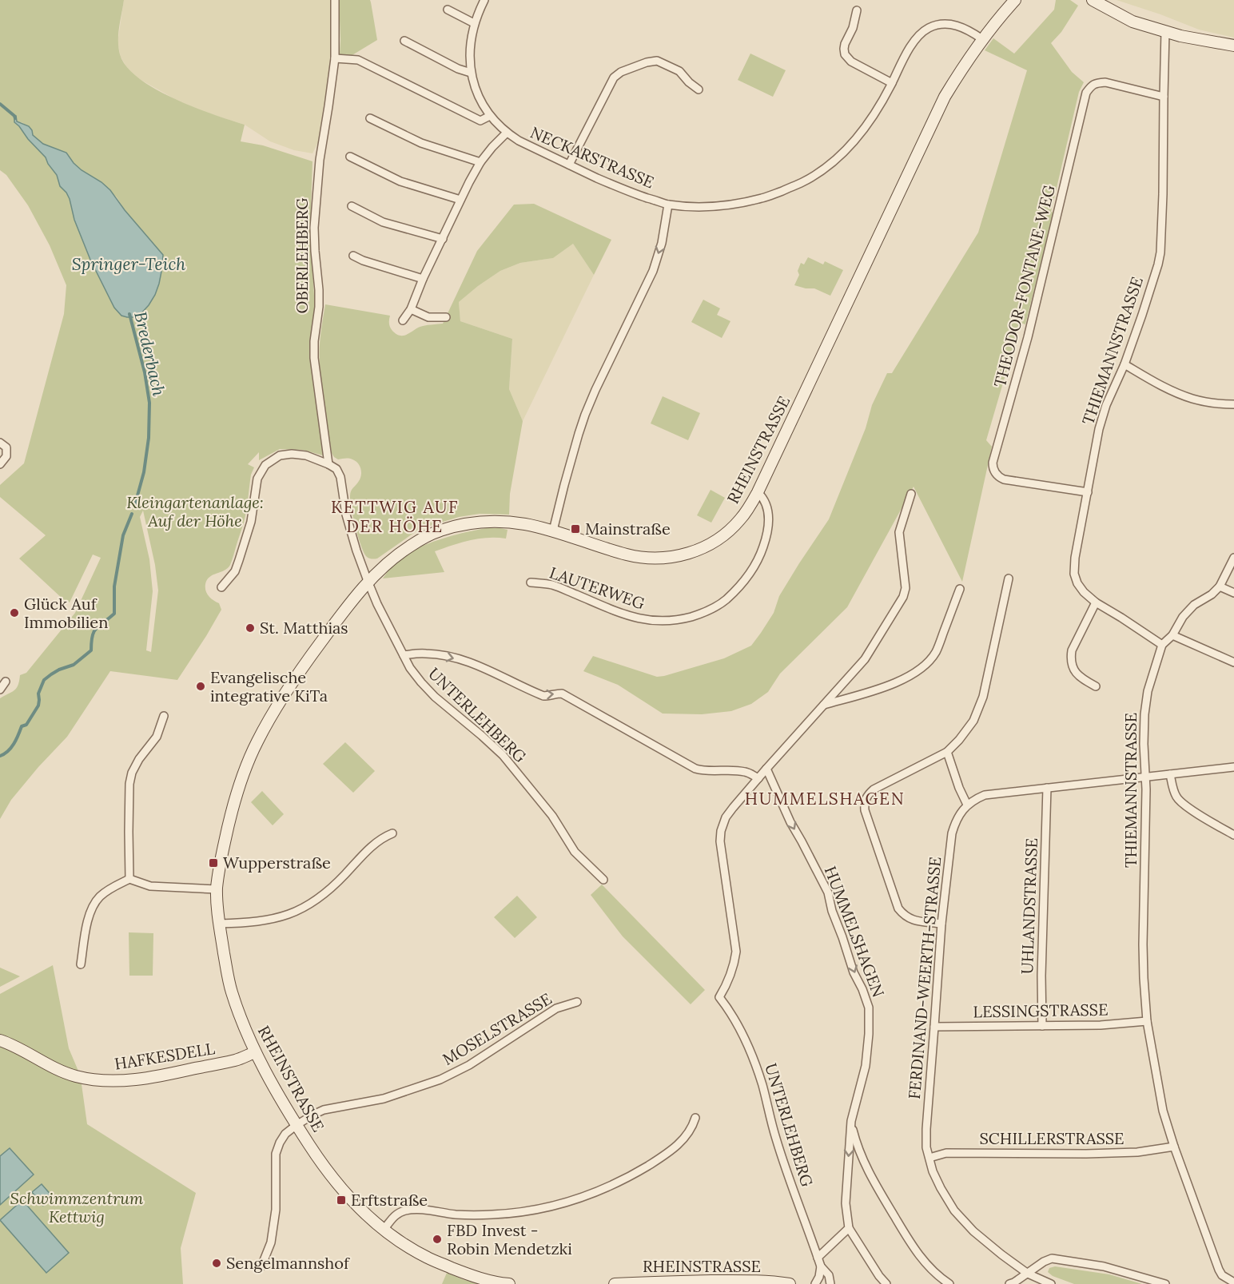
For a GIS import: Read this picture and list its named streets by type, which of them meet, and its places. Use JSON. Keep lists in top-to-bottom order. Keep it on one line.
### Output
{"streets":{"street":["NECKARSTRASSE","OBERLEHBERG","THEODOR-FONTANE-WEG","THIEMANNSTRASSE","RHEINSTRASSE","LAUTERWEG","UNTERLEHBERG","UHLANDSTRASSE","HUMMELSHAGEN","FERDINAND-WEERTH-STRASSE","LESSINGSTRASSE","MOSELSTRASSE","HAFKESDELL","SCHILLERSTRASSE"]},"crossings":[["NECKARSTRASSE","RHEINSTRASSE"],["THEODOR-FONTANE-WEG","THIEMANNSTRASSE"],["THIEMANNSTRASSE","LESSINGSTRASSE"],["THIEMANNSTRASSE","SCHILLERSTRASSE"],["RHEINSTRASSE","LAUTERWEG"],["RHEINSTRASSE","UNTERLEHBERG"],["RHEINSTRASSE","MOSELSTRASSE"],["RHEINSTRASSE","HAFKESDELL"],["UHLANDSTRASSE","LESSINGSTRASSE"],["FERDINAND-WEERTH-STRASSE","LESSINGSTRASSE"],["FERDINAND-WEERTH-STRASSE","SCHILLERSTRASSE"]],"one_way":["HUMMELSHAGEN"],"districts":["KETTWIG AUF DER HÖHE","HUMMELSHAGEN"],"water":["Springer-Teich","Brederbach"],"parks":["Kleingartenanlage: Auf der Höhe","Schwimmzentrum Kettwig"],"places":{"transit":["Mainstraße","Wupperstraße","Erftstraße"],"other":["Glück Auf Immobilien","St. Matthias","Evangelische integrative KiTa","FBD Invest - Robin Mendetzki","Sengelmannshof"]}}
